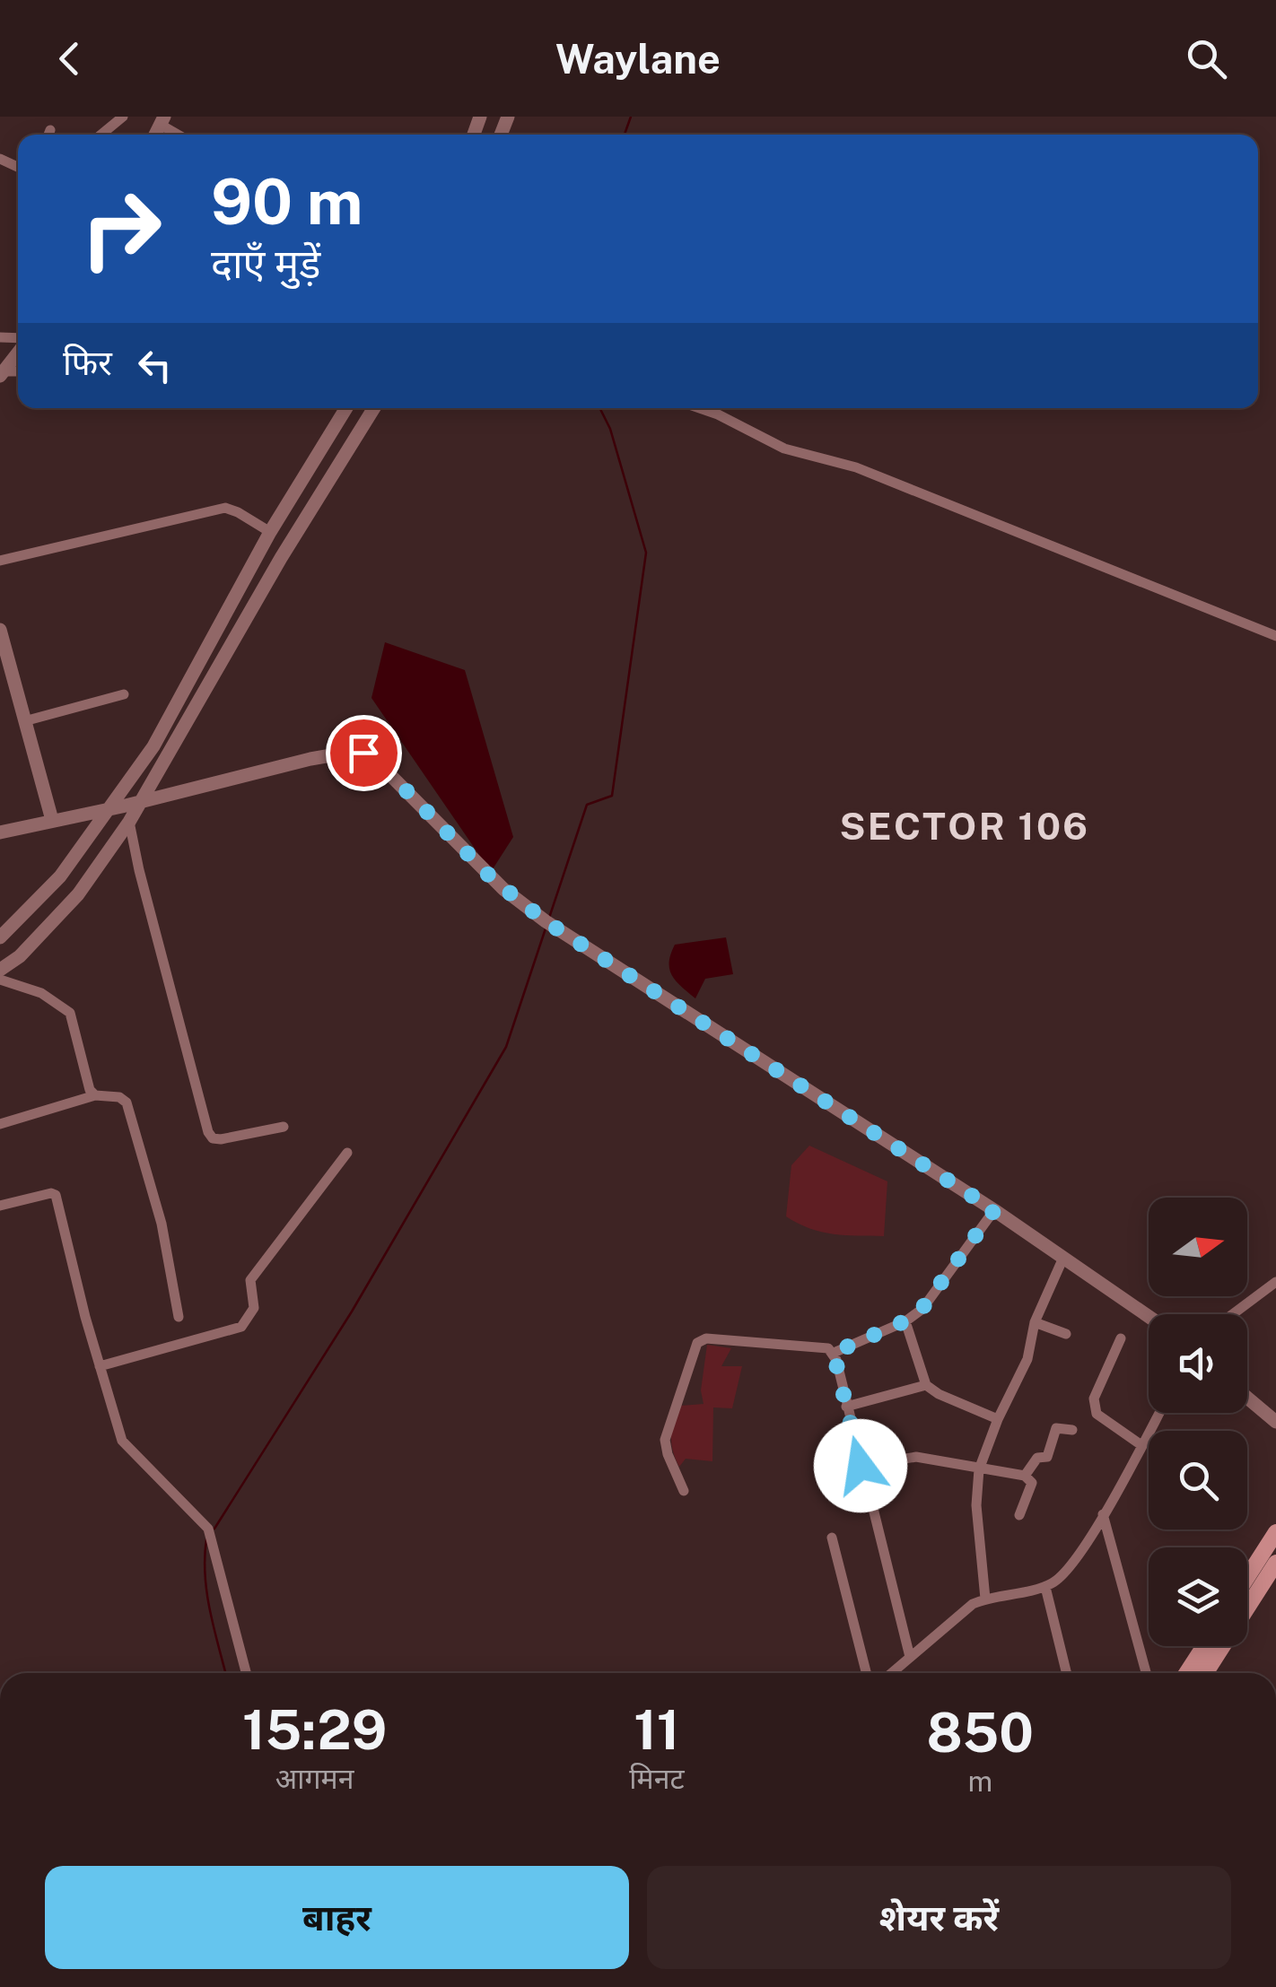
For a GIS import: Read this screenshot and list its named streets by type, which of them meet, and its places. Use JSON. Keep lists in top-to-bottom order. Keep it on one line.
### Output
{"districts":["SECTOR 106"],"north":"right","page":{"header":"Waylane","turn":["90 m","दाएँ मुड़ें"],"then":"फिर","eta":["15:29","आगमन","11","मिनट","850","m"],"buttons":["बाहर","शेयर करें"]}}
